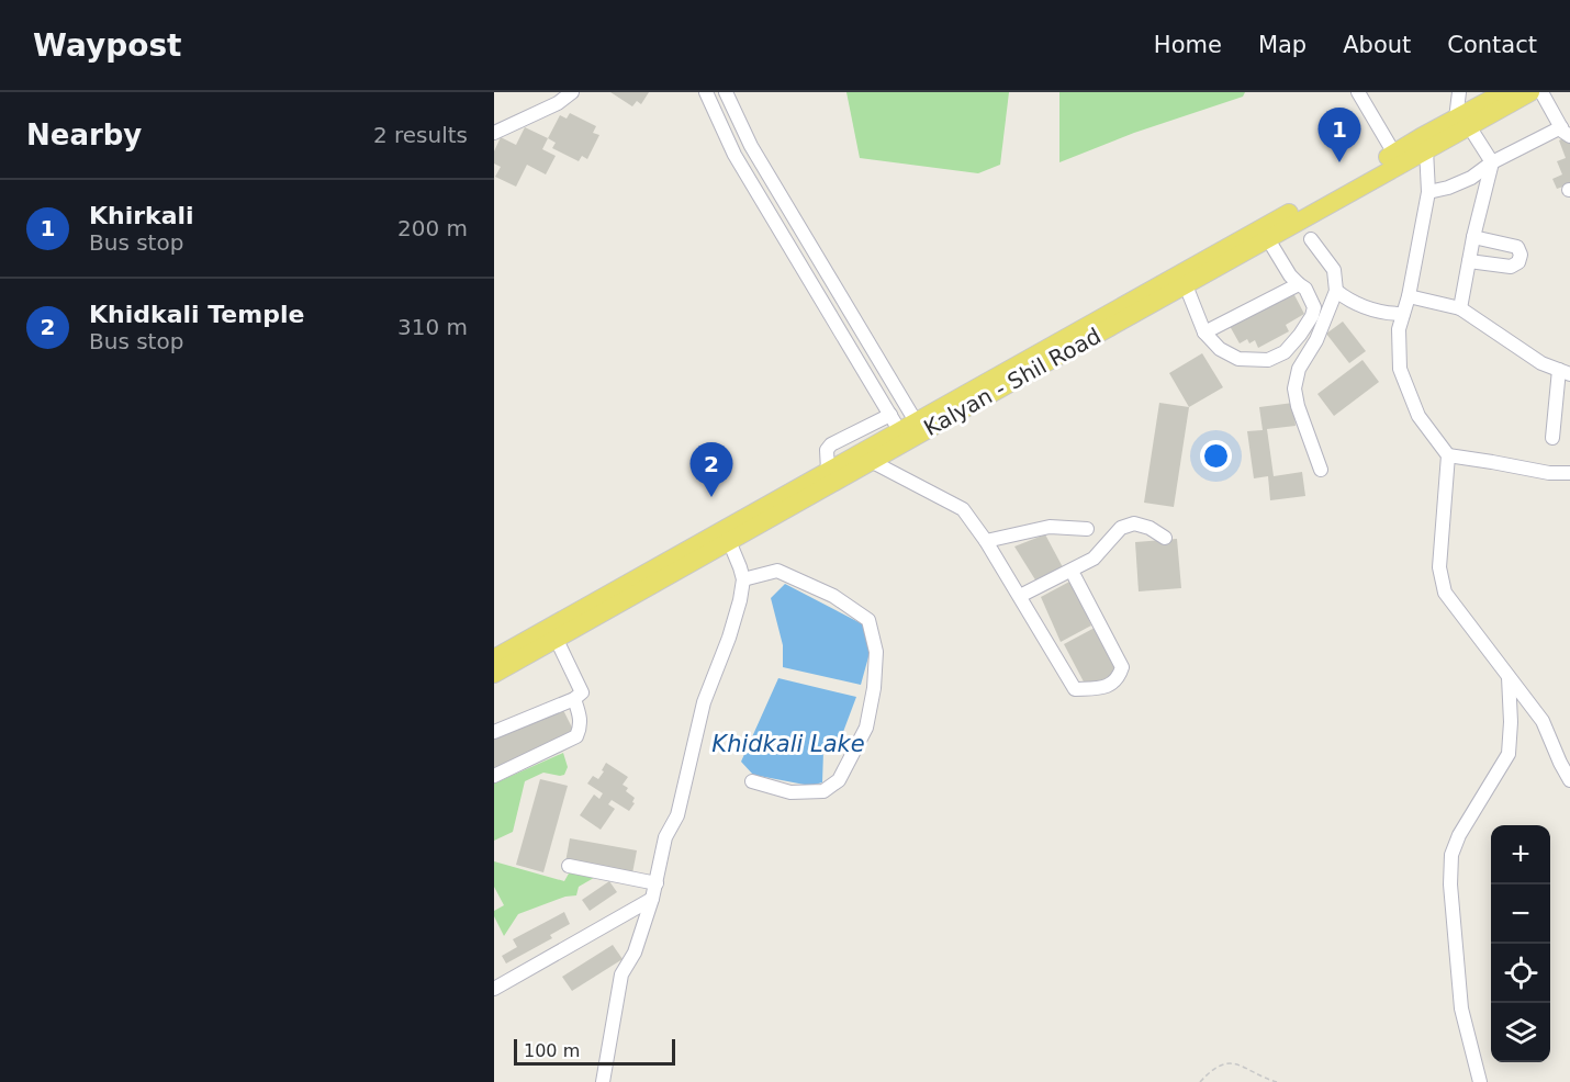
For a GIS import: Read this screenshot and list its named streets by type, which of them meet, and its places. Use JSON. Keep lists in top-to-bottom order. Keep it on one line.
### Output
{"streets":{"main road":["Kalyan - Shil Road"]},"water":["Khidkali Lake"],"scale_bar":"100 m","page":{"header":"Waypost","nav":["Home","Map","About","Contact"],"heading":["Nearby","2 results"],"pins":["1","2"],"list":[{"mark":"1","name":"Khirkali","note":"Bus stop","value":"200 m"},{"mark":"2","name":"Khidkali Temple","note":"Bus stop","value":"310 m"}],"map_buttons":["+","−"],"scale":"100 m"}}
